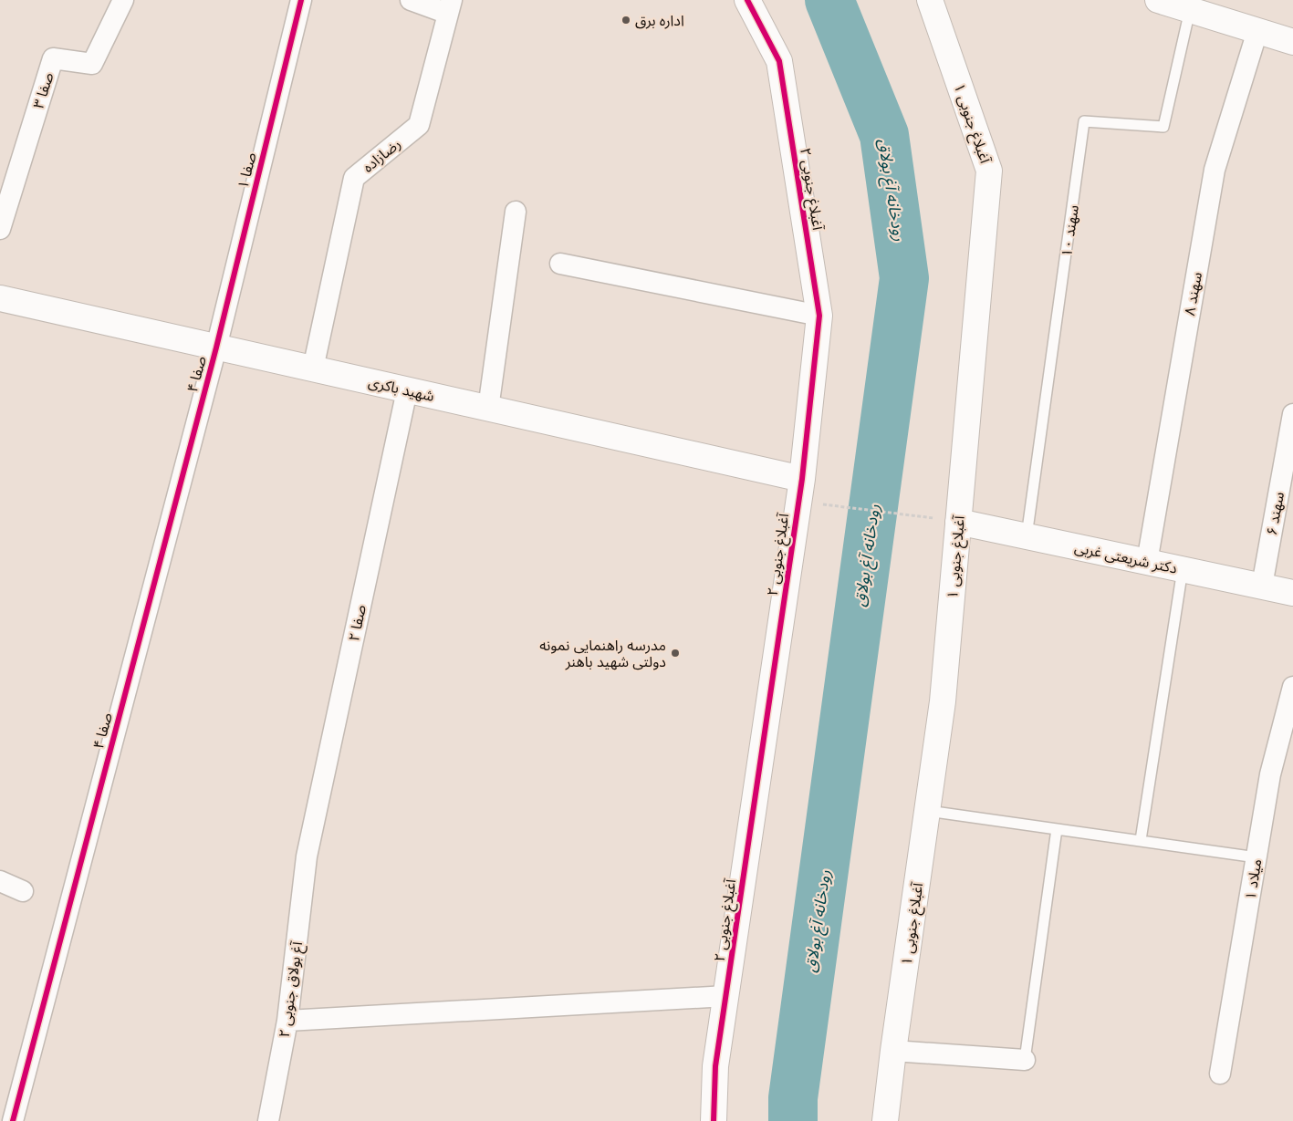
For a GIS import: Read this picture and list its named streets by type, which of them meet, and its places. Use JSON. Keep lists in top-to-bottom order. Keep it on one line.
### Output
{"streets":{"street":["صفا ۳","آغبلاغ جنوبی ۱","رضازاده","صفا ۱","آغبلاغ جنوبی ۲","سهند ۸","صفا ۴","شهید باکری","سهند ۶","دکتر شریعتی غربی","صفا ۲","میلاد ۱","آغ بولاق جنوبی ۲"],"lane":["سهند ۱۰"]},"crossings":[["آغبلاغ جنوبی ۱","دکتر شریعتی غربی"],["رضازاده","شهید باکری"],["صفا ۱","صفا ۴"],["صفا ۱","شهید باکری"],["آغبلاغ جنوبی ۲","شهید باکری"],["سهند ۱۰","دکتر شریعتی غربی"],["سهند ۸","دکتر شریعتی غربی"],["صفا ۴","شهید باکری"],["شهید باکری","صفا ۲"],["سهند ۶","دکتر شریعتی غربی"],["صفا ۲","آغ بولاق جنوبی ۲"]],"water":["رودخانه آغ بولاق"],"places":["اداره برق","مدرسه راهنمایی نمونه دولتی شهید باهنر"]}
